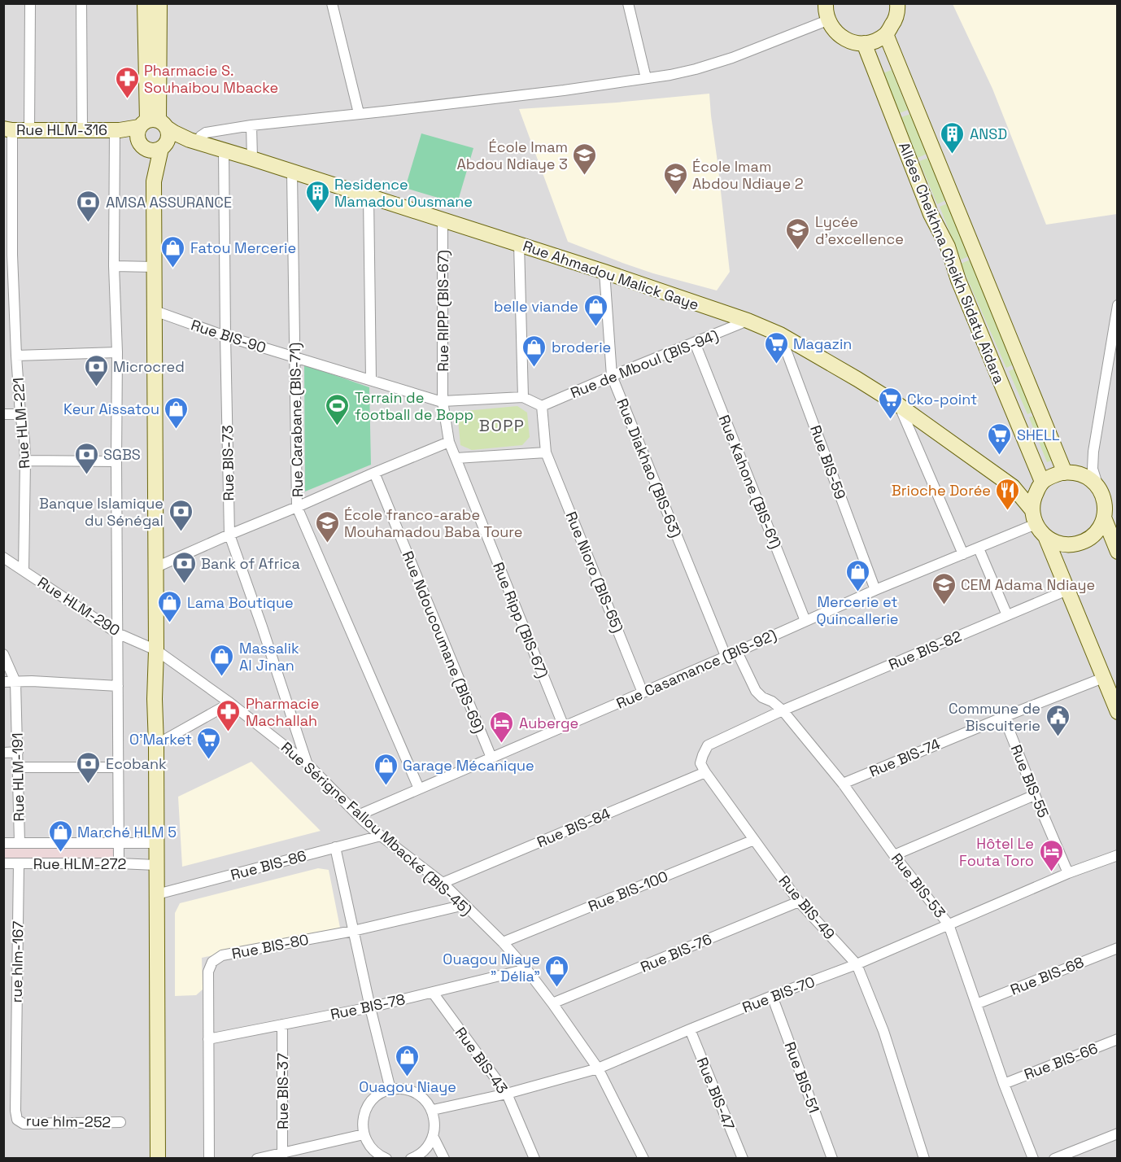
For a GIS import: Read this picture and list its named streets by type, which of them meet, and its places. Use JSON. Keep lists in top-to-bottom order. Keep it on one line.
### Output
{"streets":{"street":["Rue HLM-316","Allées Cheikhna Cheikh Sidaty Aîdara","Rue Ahmadou Malick Gaye","Rue RIPP (BIS-67)","Rue BIS-90","Rue de Mboul (BIS-94)","Rue Carabane (BIS-71)","Rue HLM-221","Rue BIS-59","Rue BIS-73","Rue Diakhao (BIS-63)","Rue Kahone (BIS-61)","Rue Nioro (BIS-65)","Rue HLM-290","Rue Ripp (BIS-67)","Rue Ndoucoumane (BIS-69)","Rue BIS-82","Rue Casamance (BIS-92)","Rue BIS-74","Rue HLM-191","Rue BIS-55","Rue BIS-84","Rue Sérigne Fallou Mbacké (BIS-45)","Rue HLM-272","Rue BIS-86","Rue BIS-53","Rue BIS-100","Rue BIS-49","Rue BIS-80","Rue BIS-76","rue hlm-167","Rue BIS-68","Rue BIS-70","Rue BIS-78","Rue BIS-43","Rue BIS-66","Rue BIS-51","Rue BIS-37","Rue BIS-47","rue hlm-252"]},"crossings":[["Rue HLM-316","Rue Ahmadou Malick Gaye"],["Rue HLM-316","Rue HLM-221"],["Allées Cheikhna Cheikh Sidaty Aîdara","Rue Casamance (BIS-92)"],["Rue Ahmadou Malick Gaye","Rue RIPP (BIS-67)"],["Rue Ahmadou Malick Gaye","Rue de Mboul (BIS-94)"],["Rue Ahmadou Malick Gaye","Rue Carabane (BIS-71)"],["Rue Ahmadou Malick Gaye","Rue BIS-59"],["Rue Ahmadou Malick Gaye","Rue BIS-73"],["Rue Ahmadou Malick Gaye","Rue Diakhao (BIS-63)"],["Rue RIPP (BIS-67)","Rue BIS-90"],["Rue RIPP (BIS-67)","Rue Ripp (BIS-67)"],["Rue BIS-90","Rue Carabane (BIS-71)"],["Rue BIS-90","Rue BIS-73"],["Rue de Mboul (BIS-94)","Rue Diakhao (BIS-63)"],["Rue de Mboul (BIS-94)","Rue Kahone (BIS-61)"],["Rue de Mboul (BIS-94)","Rue Nioro (BIS-65)"],["Rue Carabane (BIS-71)","Rue Casamance (BIS-92)"],["Rue HLM-221","Rue HLM-290"],["Rue BIS-59","Rue Casamance (BIS-92)"],["Rue BIS-73","Rue Sérigne Fallou Mbacké (BIS-45)"],["Rue Diakhao (BIS-63)","Rue Casamance (BIS-92)"],["Rue Kahone (BIS-61)","Rue Casamance (BIS-92)"],["Rue Nioro (BIS-65)","Rue Casamance (BIS-92)"],["Rue HLM-290","Rue Sérigne Fallou Mbacké (BIS-45)"],["Rue Ripp (BIS-67)","Rue Casamance (BIS-92)"],["Rue Ndoucoumane (BIS-69)","Rue Casamance (BIS-92)"],["Rue BIS-82","Rue BIS-53"],["Rue Casamance (BIS-92)","Rue Sérigne Fallou Mbacké (BIS-45)"],["Rue Casamance (BIS-92)","Rue BIS-53"],["Rue BIS-74","Rue BIS-55"],["Rue BIS-74","Rue BIS-53"],["Rue HLM-191","Rue HLM-272"],["Rue BIS-55","Rue BIS-70"],["Rue BIS-84","Rue Sérigne Fallou Mbacké (BIS-45)"],["Rue BIS-84","Rue BIS-49"],["Rue Sérigne Fallou Mbacké (BIS-45)","Rue BIS-86"],["Rue Sérigne Fallou Mbacké (BIS-45)","Rue BIS-100"],["Rue Sérigne Fallou Mbacké (BIS-45)","Rue BIS-80"],["Rue Sérigne Fallou Mbacké (BIS-45)","Rue BIS-76"],["Rue Sérigne Fallou Mbacké (BIS-45)","Rue BIS-70"],["Rue Sérigne Fallou Mbacké (BIS-45)","Rue BIS-78"],["Rue HLM-272","rue hlm-167"],["Rue BIS-53","Rue BIS-68"],["Rue BIS-53","Rue BIS-70"],["Rue BIS-53","Rue BIS-66"],["Rue BIS-100","Rue BIS-49"],["Rue BIS-49","Rue BIS-76"],["Rue BIS-49","Rue BIS-70"],["Rue BIS-80","Rue BIS-78"],["rue hlm-167","rue hlm-252"],["Rue BIS-70","Rue BIS-43"],["Rue BIS-70","Rue BIS-51"],["Rue BIS-70","Rue BIS-47"],["Rue BIS-78","Rue BIS-43"],["Rue BIS-78","Rue BIS-37"]],"districts":["BOPP"],"places":{"pharmacy":["Pharmacie S. Souhaibou Mbacke","Pharmacie Machallah"],"building":["ANSD","Residence Mamadou Ousmane"],"school or university":["École Imam Abdou Ndiaye 3","École Imam Abdou Ndiaye 2","Lycée d'excellence","École franco-arabe Mouhamadou Baba Toure","CEM Adama Ndiaye"],"bank":["AMSA ASSURANCE","Microcred","SGBS","Banque Islamique du Sénégal","Bank of Africa","Ecobank"],"shop":["Fatou Mercerie","belle viande","broderie","Keur Aissatou","Mercerie et Quincallerie","Lama Boutique","Massalik Al Jinan","Garage Mécanique","Marché HLM 5","Ouagou Niaye \" Délia\"","Ouagou Niaye"],"supermarket":["Magazin","Cko-point","SHELL","O'Market"],"sports":["Terrain de football de Bopp"],"restaurant":["Brioche Dorée"],"public building":["Commune de Biscuiterie"],"hotel":["Auberge","Hôtel Le Fouta Toro"]}}
